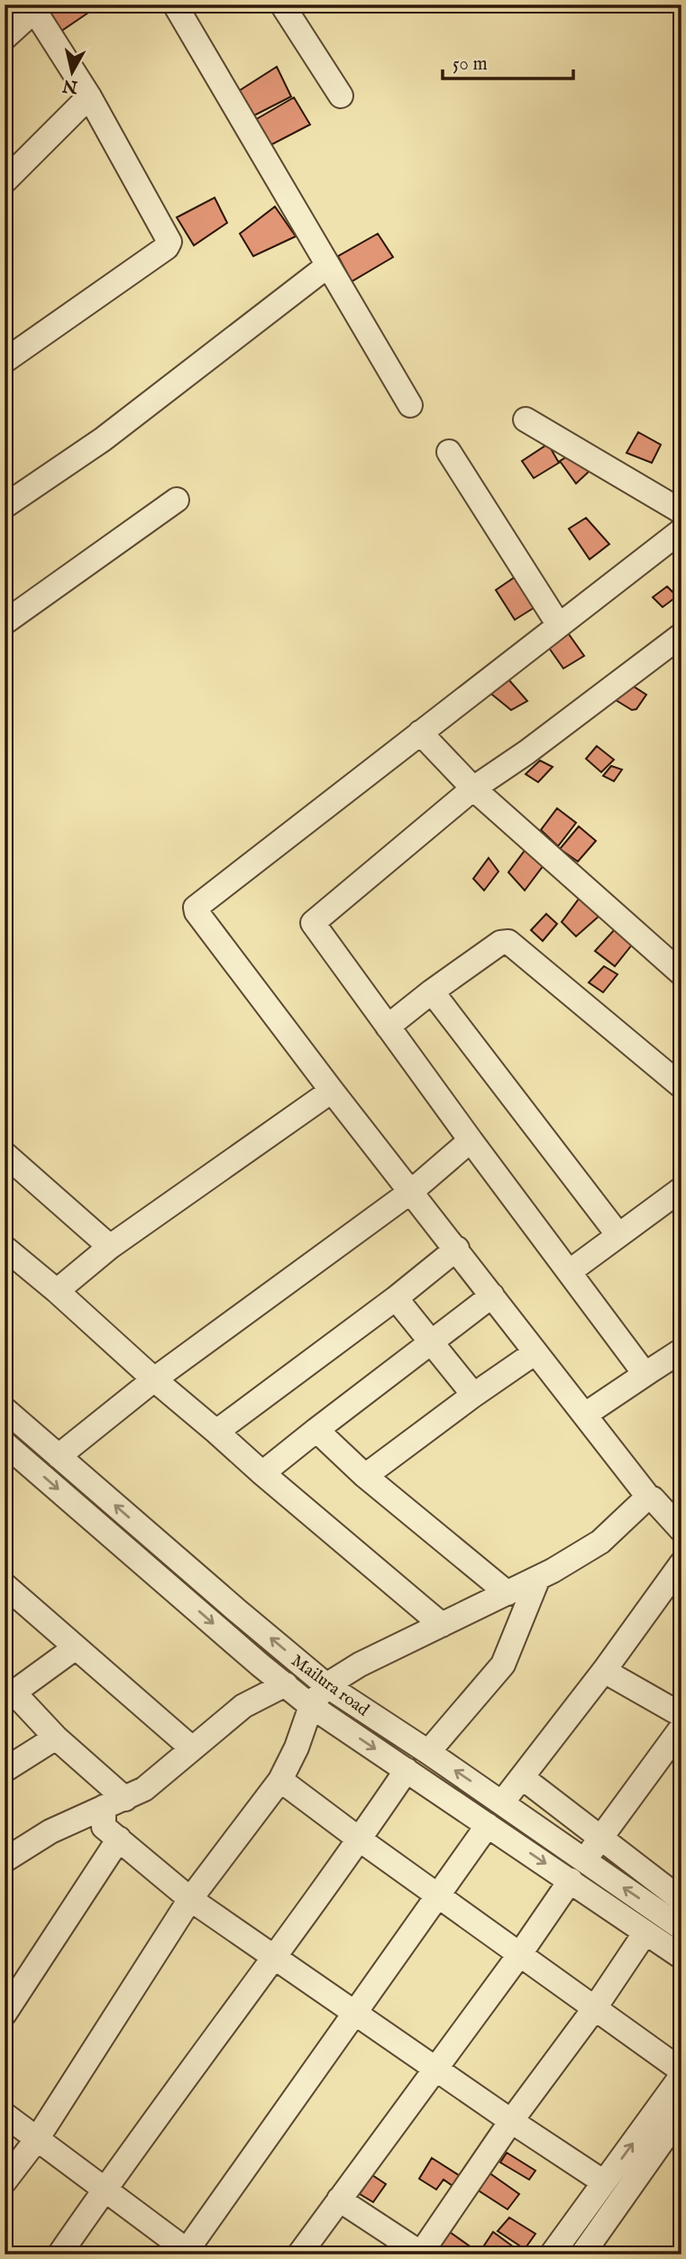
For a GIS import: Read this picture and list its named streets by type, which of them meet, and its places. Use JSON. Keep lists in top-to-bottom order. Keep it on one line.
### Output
{"streets":{"street":["Mailura road"]},"scale_bar":"50 m","north":"bottom"}
